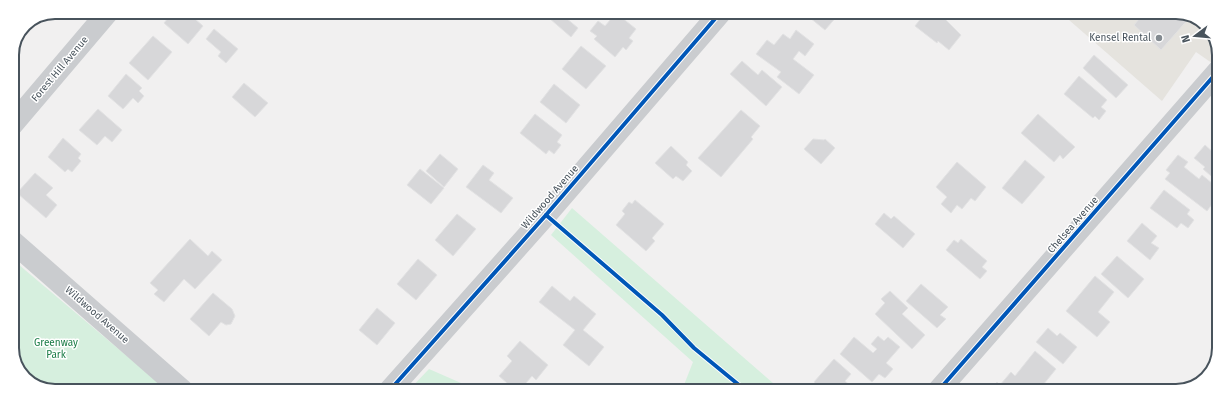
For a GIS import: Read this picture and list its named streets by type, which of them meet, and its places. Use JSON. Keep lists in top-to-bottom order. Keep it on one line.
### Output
{"streets":{"street":["Forest Hill Avenue","Wildwood Avenue","Chelsea Avenue"]},"parks":["Greenway Park"],"places":["Kensel Rental"],"north":"left"}
